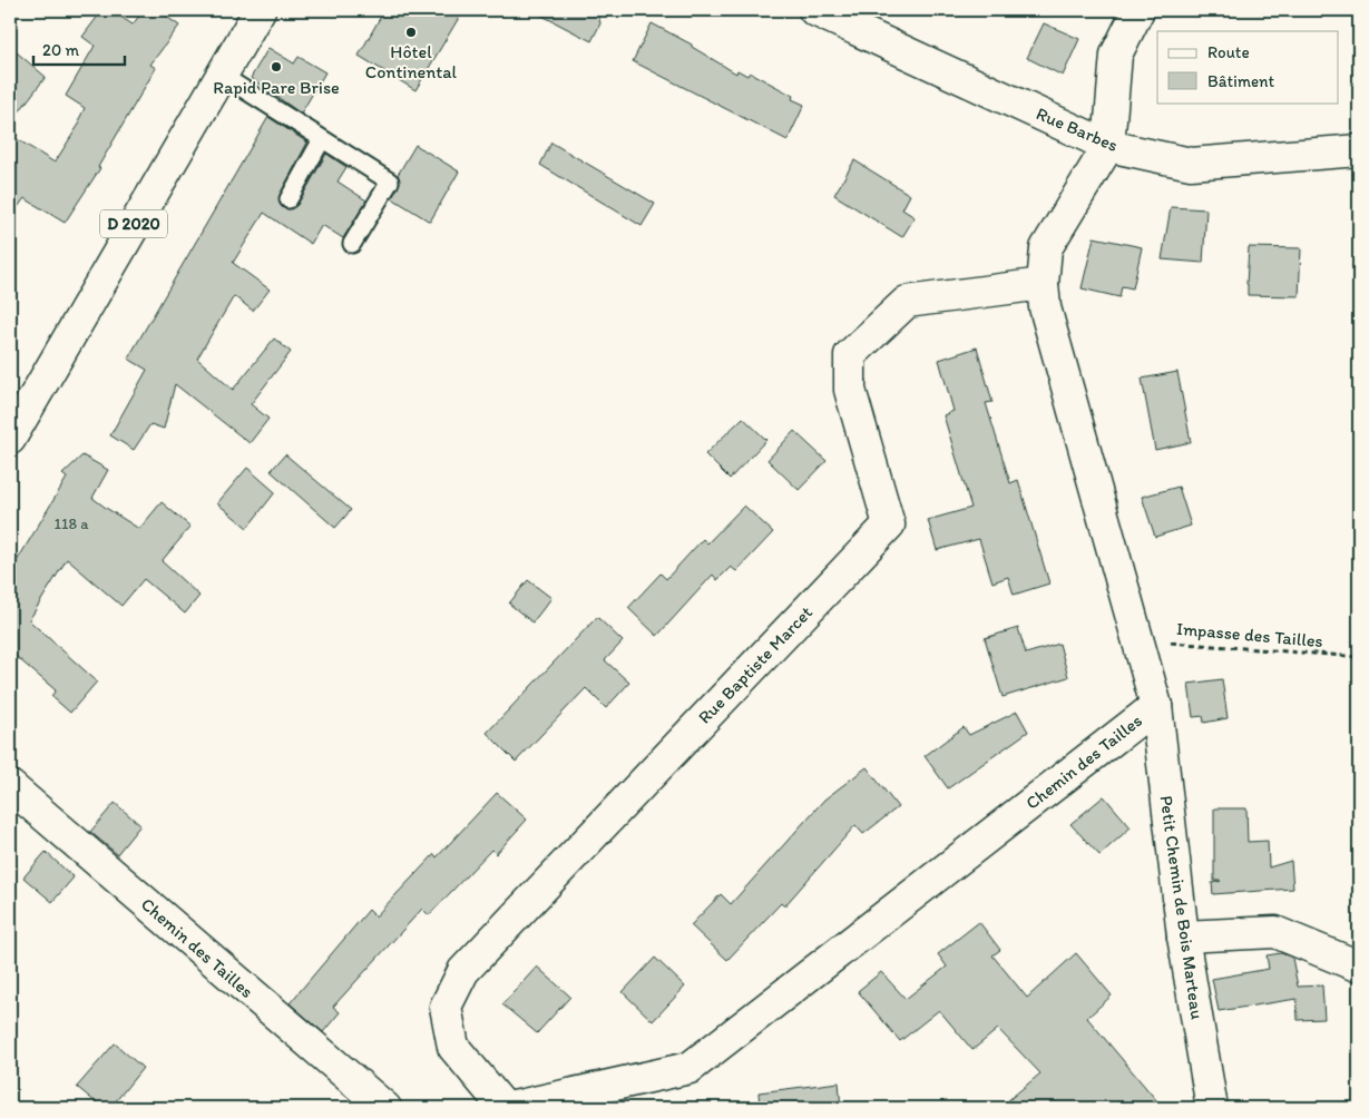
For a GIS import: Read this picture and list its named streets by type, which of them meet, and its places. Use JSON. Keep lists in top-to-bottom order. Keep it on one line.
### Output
{"streets":{"street":["Rue Barbes","D 2020","Rue Baptiste Marcet","Chemin des Tailles","Petit Chemin de Bois Marteau"],"path":["Impasse des Tailles"]},"crossings":[["Rue Barbes","Chemin des Tailles"],["Impasse des Tailles","Chemin des Tailles"],["Rue Baptiste Marcet","Chemin des Tailles"],["Chemin des Tailles","Petit Chemin de Bois Marteau"]],"places":["Hôtel Continental","Rapid Pare Brise"],"house_numbers":["118 a"],"legend":["Route","Bâtiment"],"scale_bar":"20 m"}
